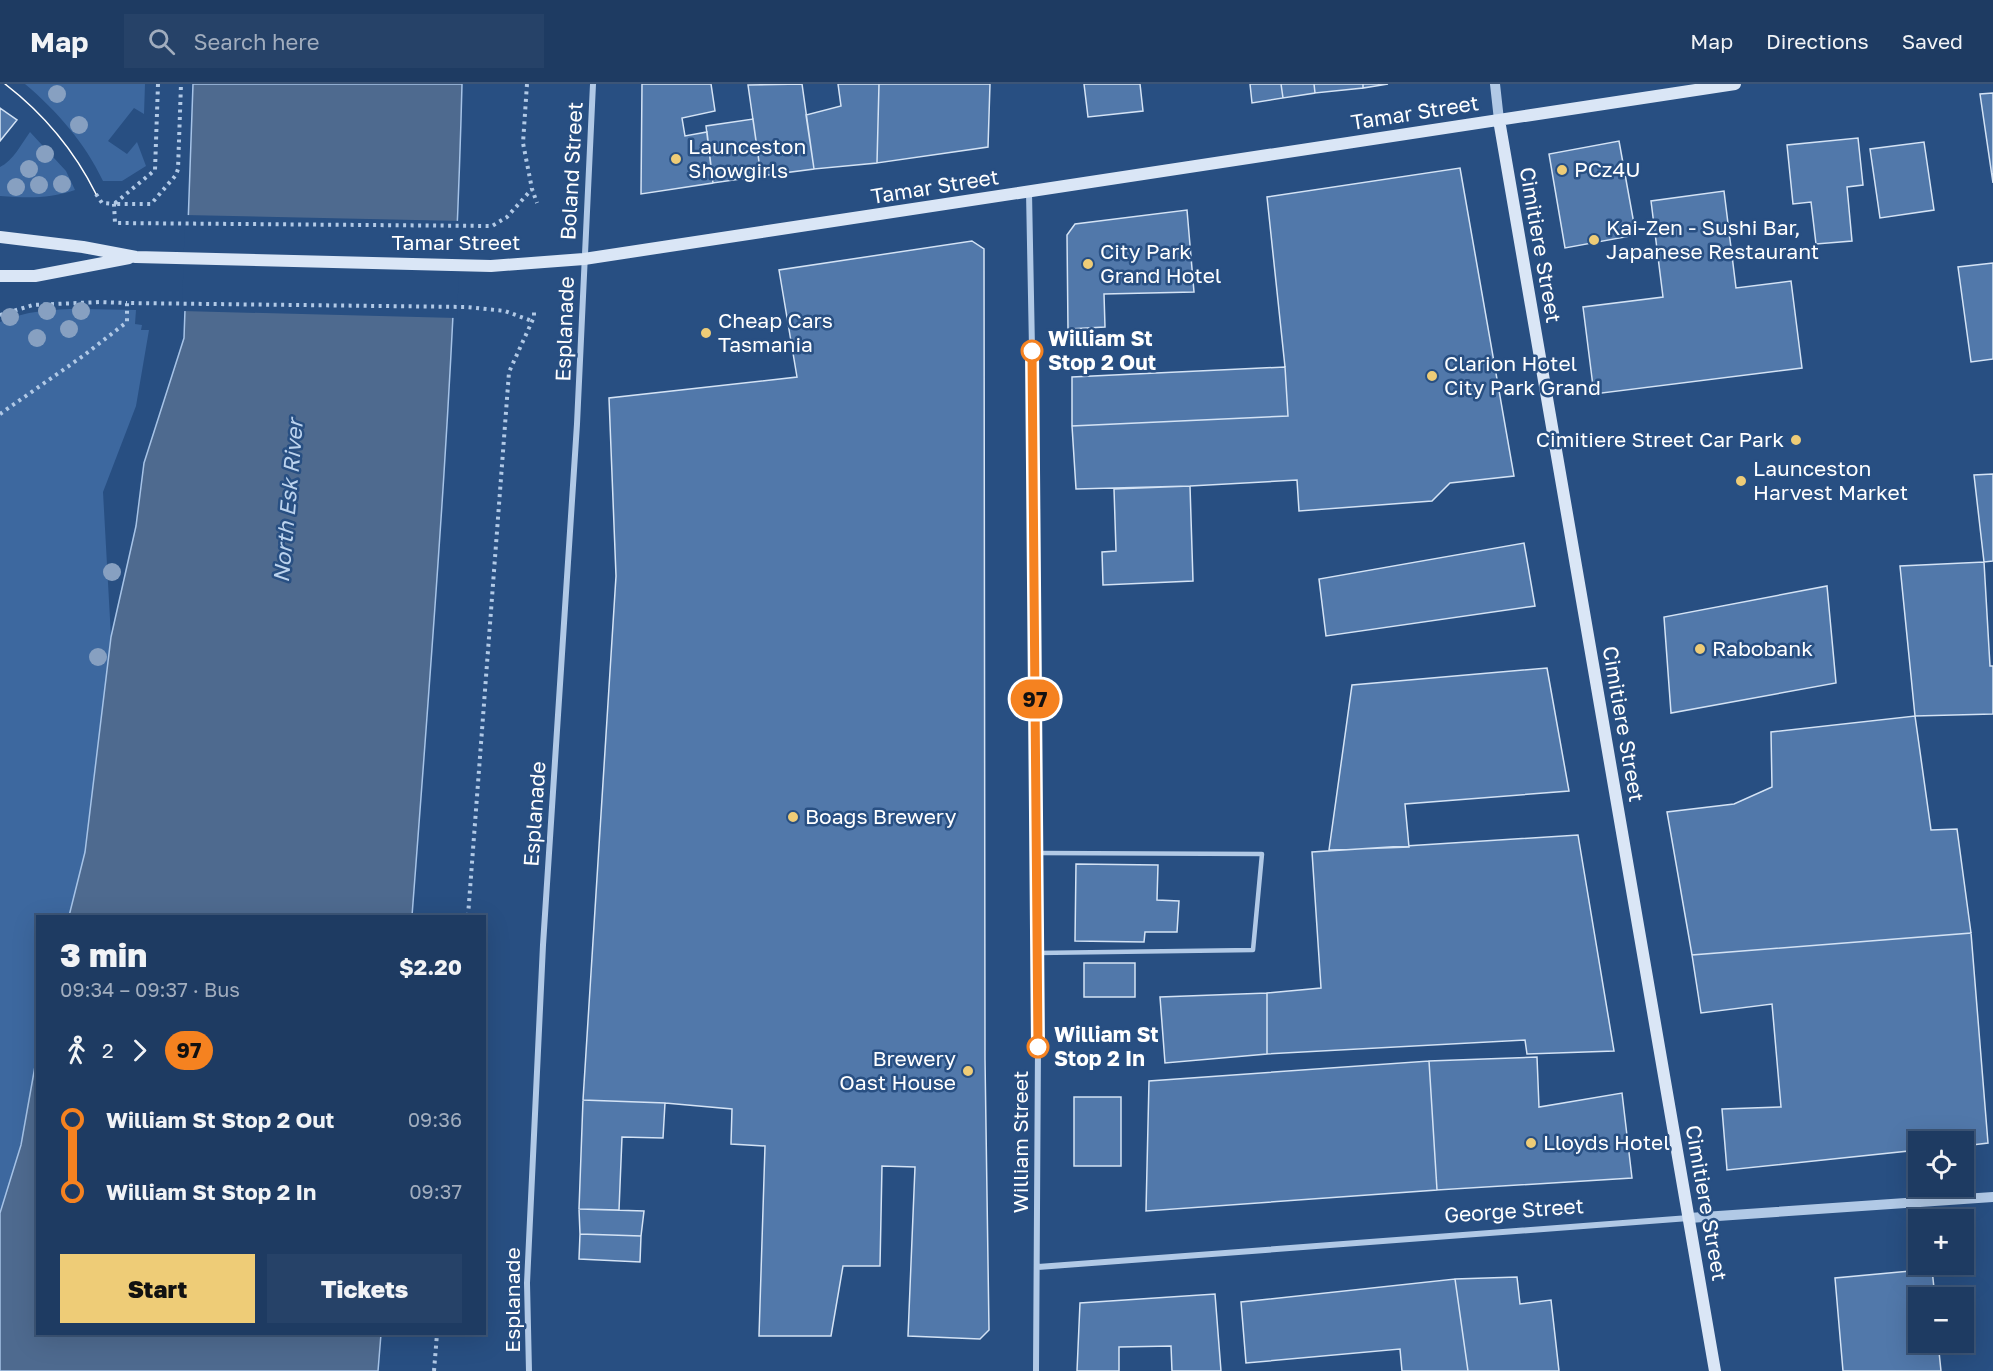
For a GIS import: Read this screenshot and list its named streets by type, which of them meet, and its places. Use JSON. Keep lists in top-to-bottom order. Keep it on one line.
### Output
{"streets":{"main road":["Tamar Street","Cimitiere Street"],"street":["Boland Street","Esplanade","William Street","George Street"]},"crossings":[["Tamar Street","Boland Street"],["Tamar Street","Cimitiere Street"],["Tamar Street","Esplanade"],["Tamar Street","William Street"],["Boland Street","Esplanade"],["Cimitiere Street","George Street"],["William Street","George Street"]],"water":["North Esk River"],"places":["Launceston Showgirls","PCz4U","Kai-Zen - Sushi Bar, Japanese Restaurant","City Park Grand Hotel","Cheap Cars Tasmania","William St Stop 2 Out","Clarion Hotel City Park Grand","Cimitiere Street Car Park","Launceston Harvest Market","Rabobank","Boags Brewery","William St Stop 2 In","Brewery Oast House","Lloyds Hotel"],"lines":["bus line 97"],"page":{"header":"Map","search":"Search here","nav":["Map","Directions","Saved"],"on_map":"97","heading":["3 min","09:34 – 09:37 · Bus","$2.20"],"legs":["2","97"],"list":[{"name":"William St Stop 2 Out","value":"09:36"},{"name":"William St Stop 2 In","value":"09:37"}],"map_buttons":["+","−"],"buttons":["Start","Tickets"]}}
